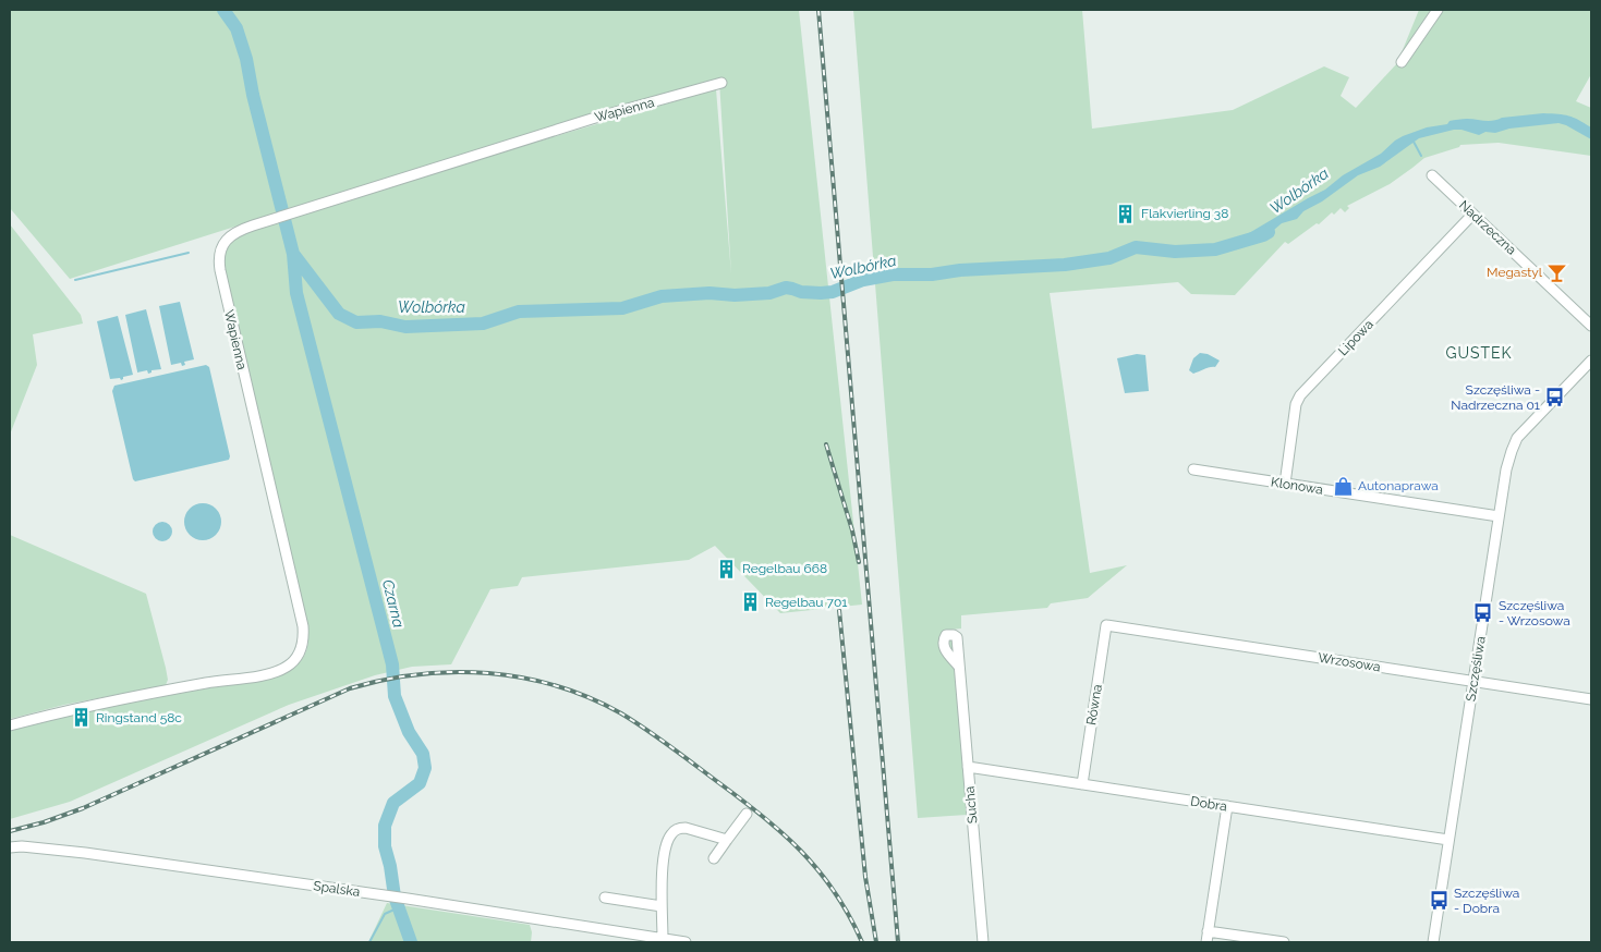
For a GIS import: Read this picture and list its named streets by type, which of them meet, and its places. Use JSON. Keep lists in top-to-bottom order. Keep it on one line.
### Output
{"streets":{"street":["Wapienna","Nadrzeczna","Lipowa","Klonowa","Wrzosowa","Szczęśliwa","Równa","Dobra","Sucha","Spalska"]},"crossings":[["Nadrzeczna","Lipowa"],["Lipowa","Klonowa"],["Klonowa","Szczęśliwa"],["Wrzosowa","Szczęśliwa"],["Wrzosowa","Równa"],["Szczęśliwa","Dobra"],["Równa","Dobra"],["Dobra","Sucha"]],"districts":["GUSTEK"],"water":["Wolbórka","Czarna"],"places":{"building":["Flakvierling 38","Regelbau 668","Regelbau 701","Ringstand 58c"],"bar":["Megastyl"],"bus stop":["Szczęśliwa - Nadrzeczna 01","Szczęśliwa - Wrzosowa","Szczęśliwa - Dobra"],"shop":["Autonaprawa"]}}
